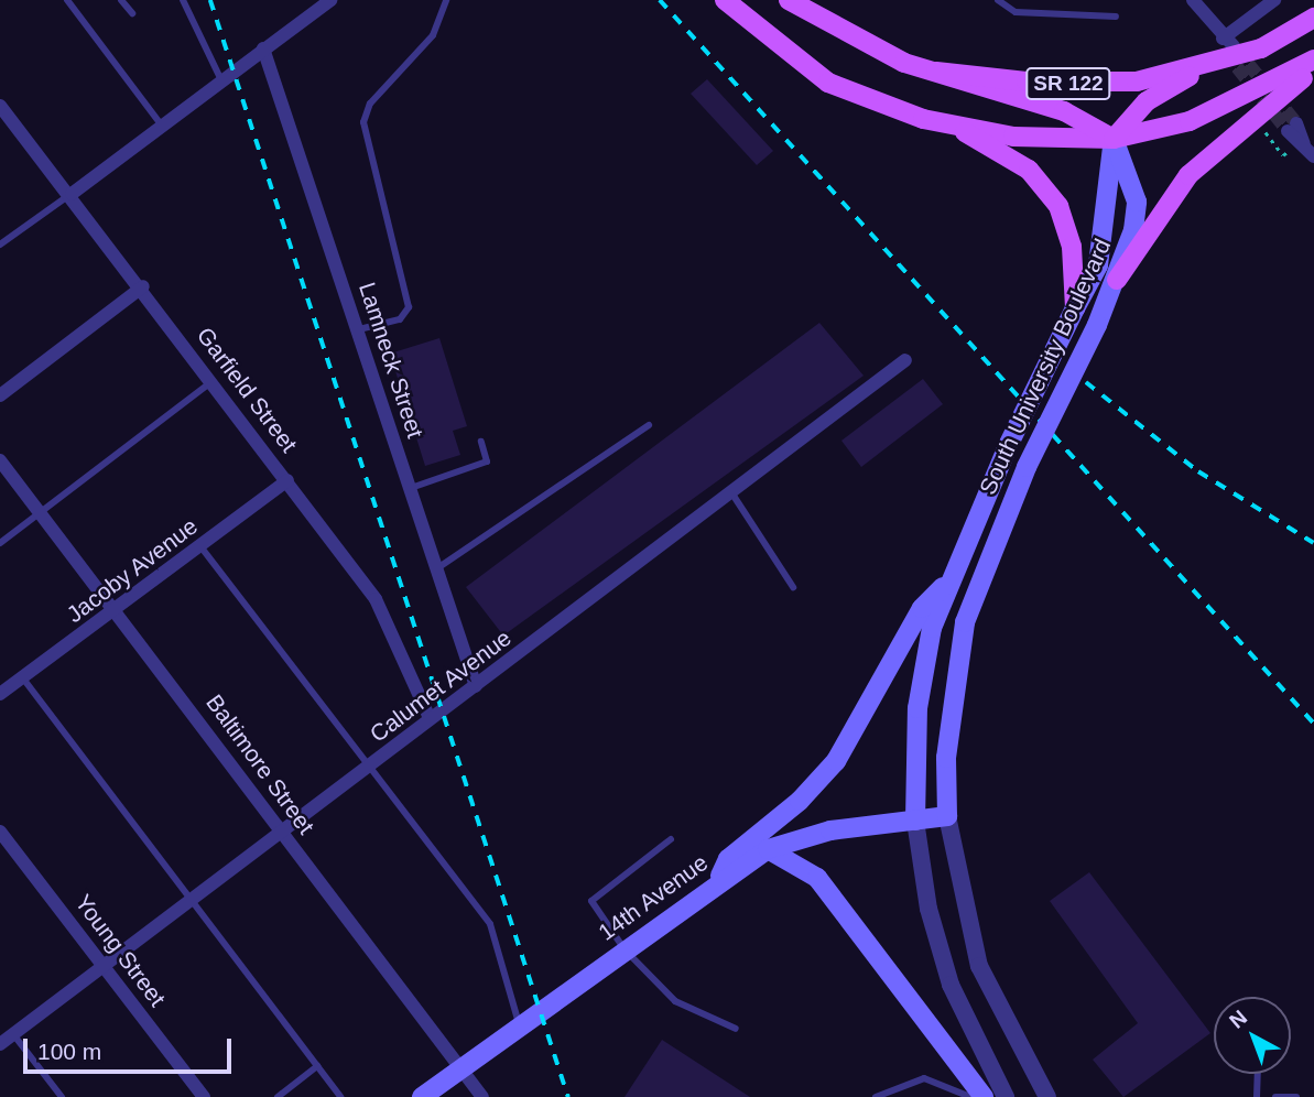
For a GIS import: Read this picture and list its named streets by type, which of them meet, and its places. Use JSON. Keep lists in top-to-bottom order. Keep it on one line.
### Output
{"streets":{"main road":["SR 122","South University Boulevard","14th Avenue"],"street":["Lamneck Street","Garfield Street","Jacoby Avenue","Calumet Avenue","Baltimore Street","Young Street"]},"crossings":[["Lamneck Street","Calumet Avenue"],["South University Boulevard","14th Avenue"],["Garfield Street","Jacoby Avenue"],["Garfield Street","Calumet Avenue"],["Jacoby Avenue","Baltimore Street"],["Calumet Avenue","Baltimore Street"],["Calumet Avenue","Young Street"],["Baltimore Street","14th Avenue"]],"scale_bar":"100 m","north":"top left"}
